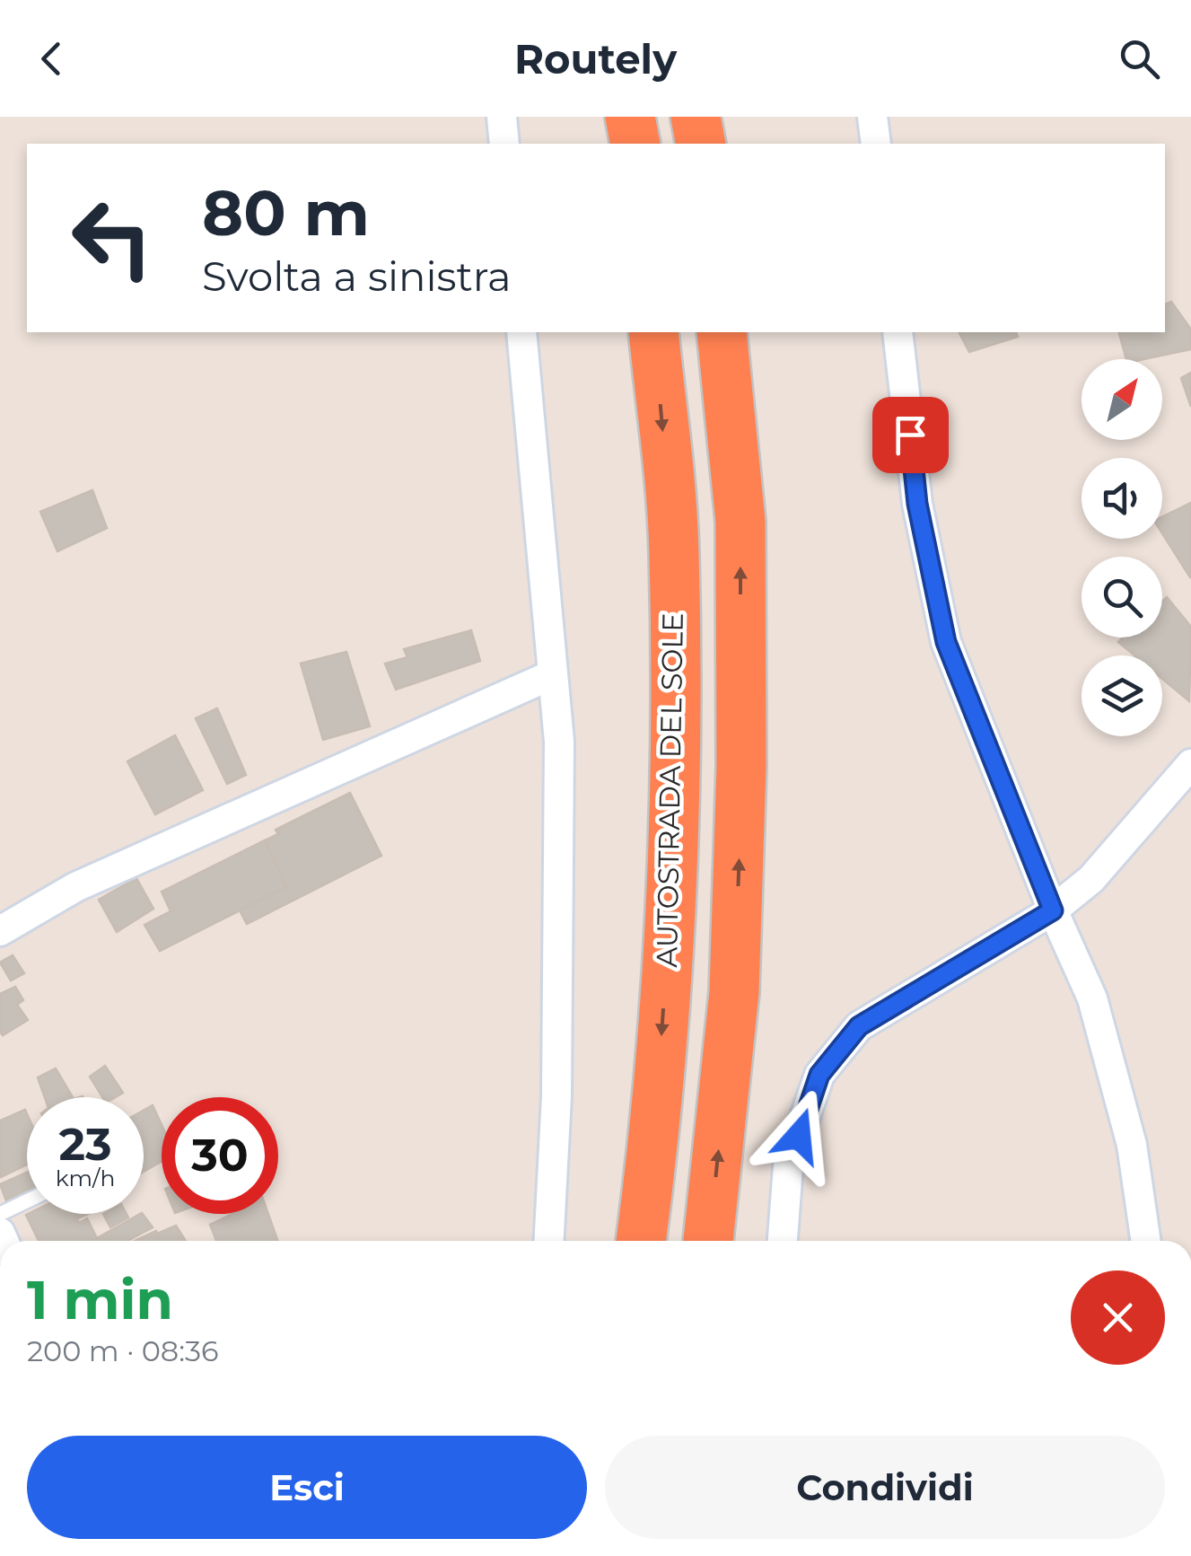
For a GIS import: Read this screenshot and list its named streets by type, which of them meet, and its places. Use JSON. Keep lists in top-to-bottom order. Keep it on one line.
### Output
{"streets":{"highway":["AUTOSTRADA DEL SOLE"]},"north":"top right","page":{"header":"Routely","turn":["80 m","Svolta a sinistra"],"speed":"23 km/h","limit":"30","heading":["1 min","200 m · 08:36"],"buttons":["Esci","Condividi"]}}
